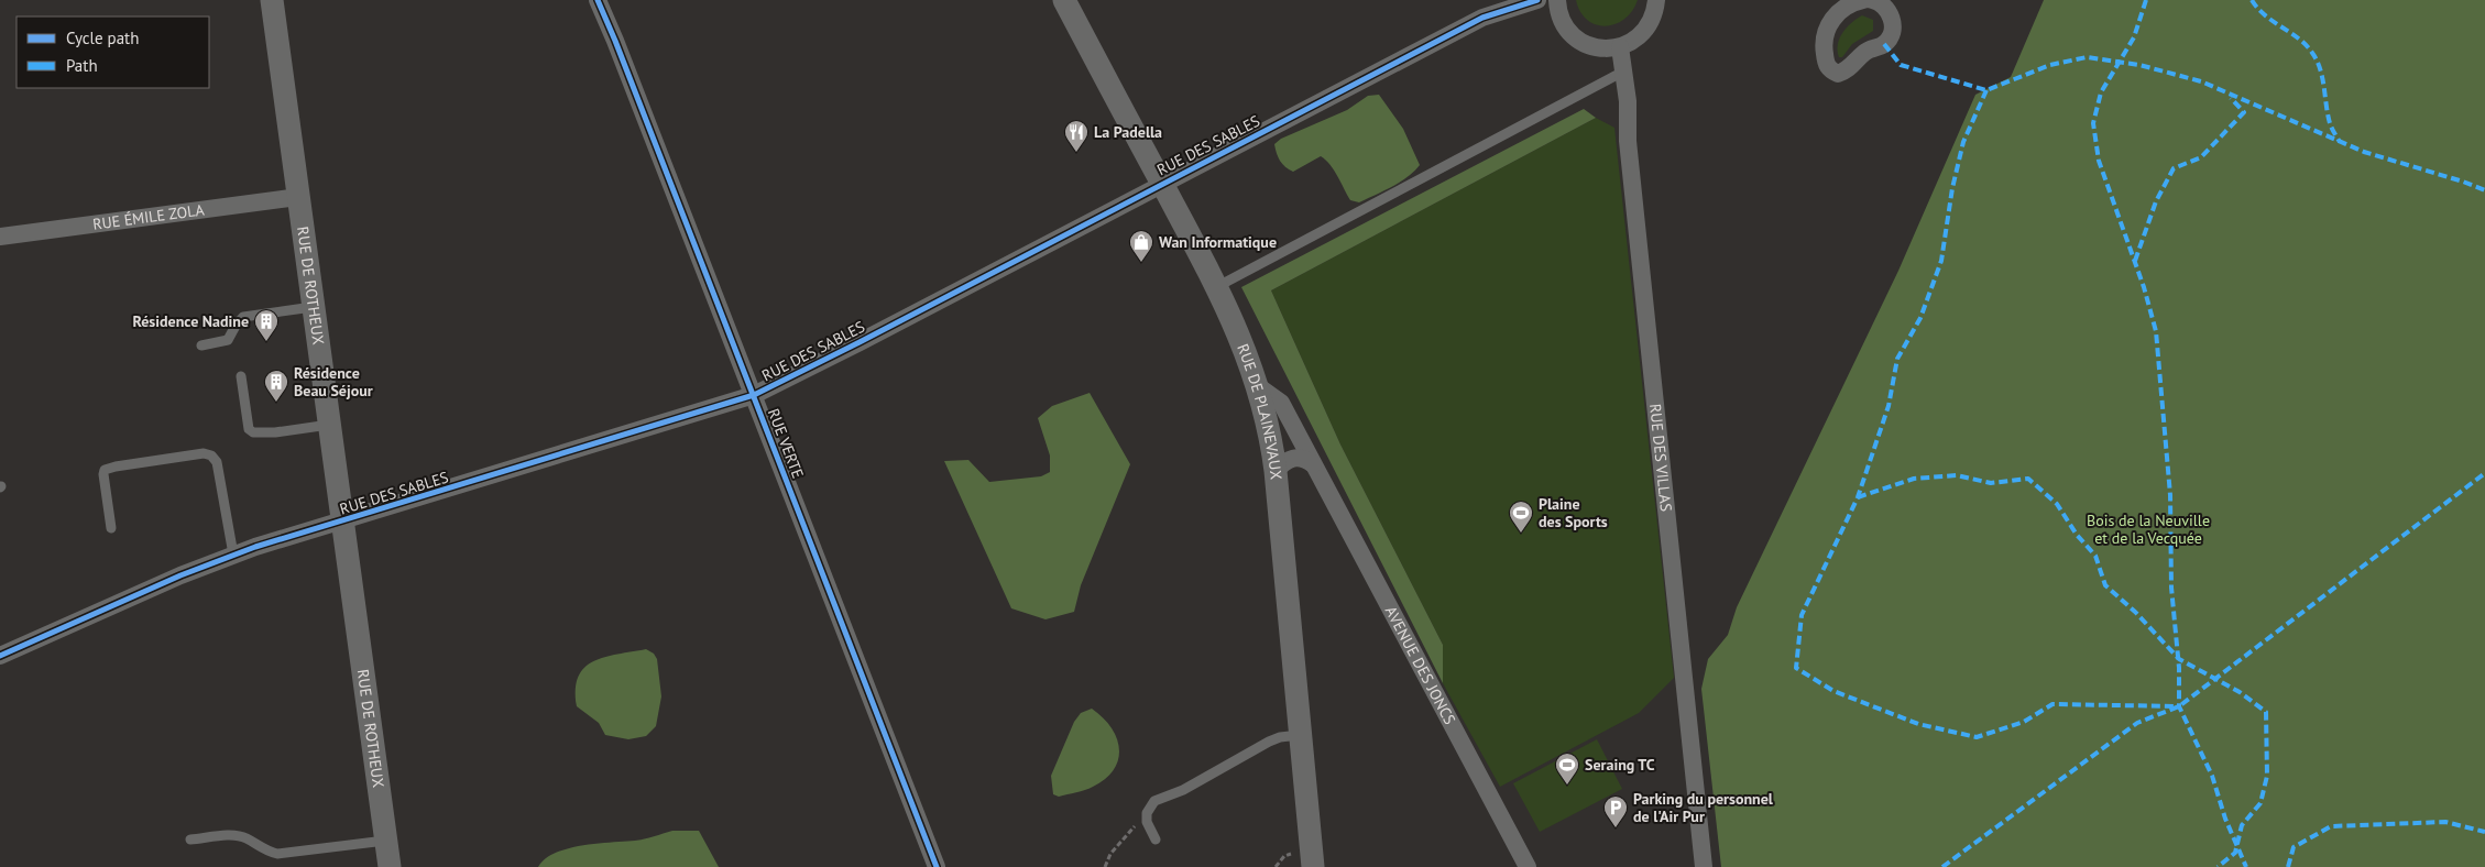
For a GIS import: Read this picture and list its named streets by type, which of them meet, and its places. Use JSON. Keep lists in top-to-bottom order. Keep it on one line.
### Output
{"streets":{"street":["RUE DES SABLES","RUE ÉMILE ZOLA","RUE DE ROTHEUX","RUE DE PLAINEVAUX","RUE VERTE","RUE DES VILLAS","AVENUE DES JONCS"]},"crossings":[["RUE DES SABLES","RUE DE ROTHEUX"],["RUE DES SABLES","RUE DE PLAINEVAUX"],["RUE DES SABLES","RUE VERTE"],["RUE ÉMILE ZOLA","RUE DE ROTHEUX"],["RUE DE PLAINEVAUX","AVENUE DES JONCS"]],"parks":["Bois de la Neuville et de la Vecquée"],"places":{"restaurant":["La Padella"],"shop":["Wan Informatique"],"building":["Résidence Nadine","Résidence Beau Séjour"],"sports":["Plaine des Sports","Seraing TC"],"parking":["Parking du personnel de l'Air Pur"]},"legend":["Cycle path","Path"]}
